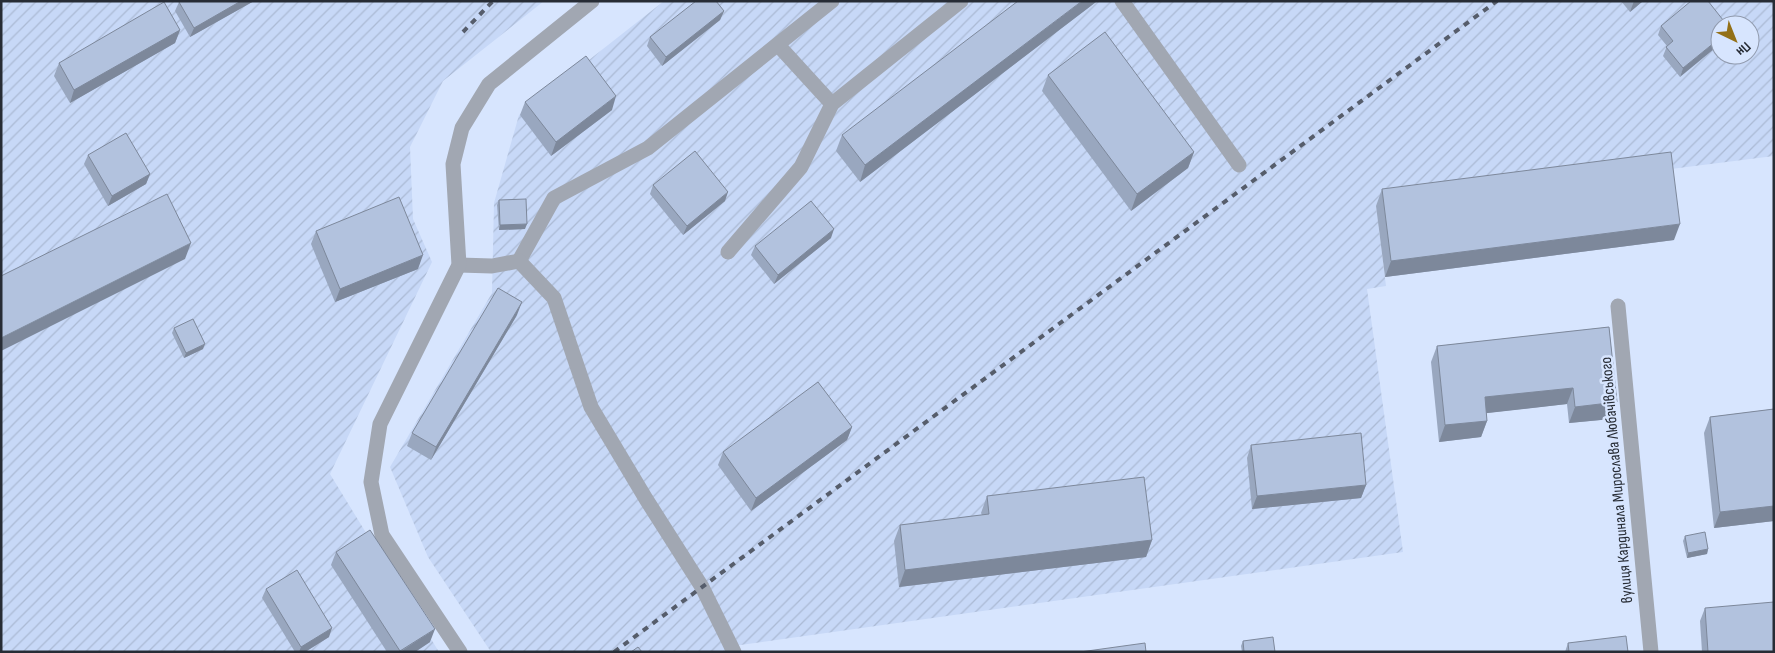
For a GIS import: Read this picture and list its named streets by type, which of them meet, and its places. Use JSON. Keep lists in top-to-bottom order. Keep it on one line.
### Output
{"streets":{"street":["вулиця Кардинала Мирослава Любачівського"]},"north":"bottom right"}
